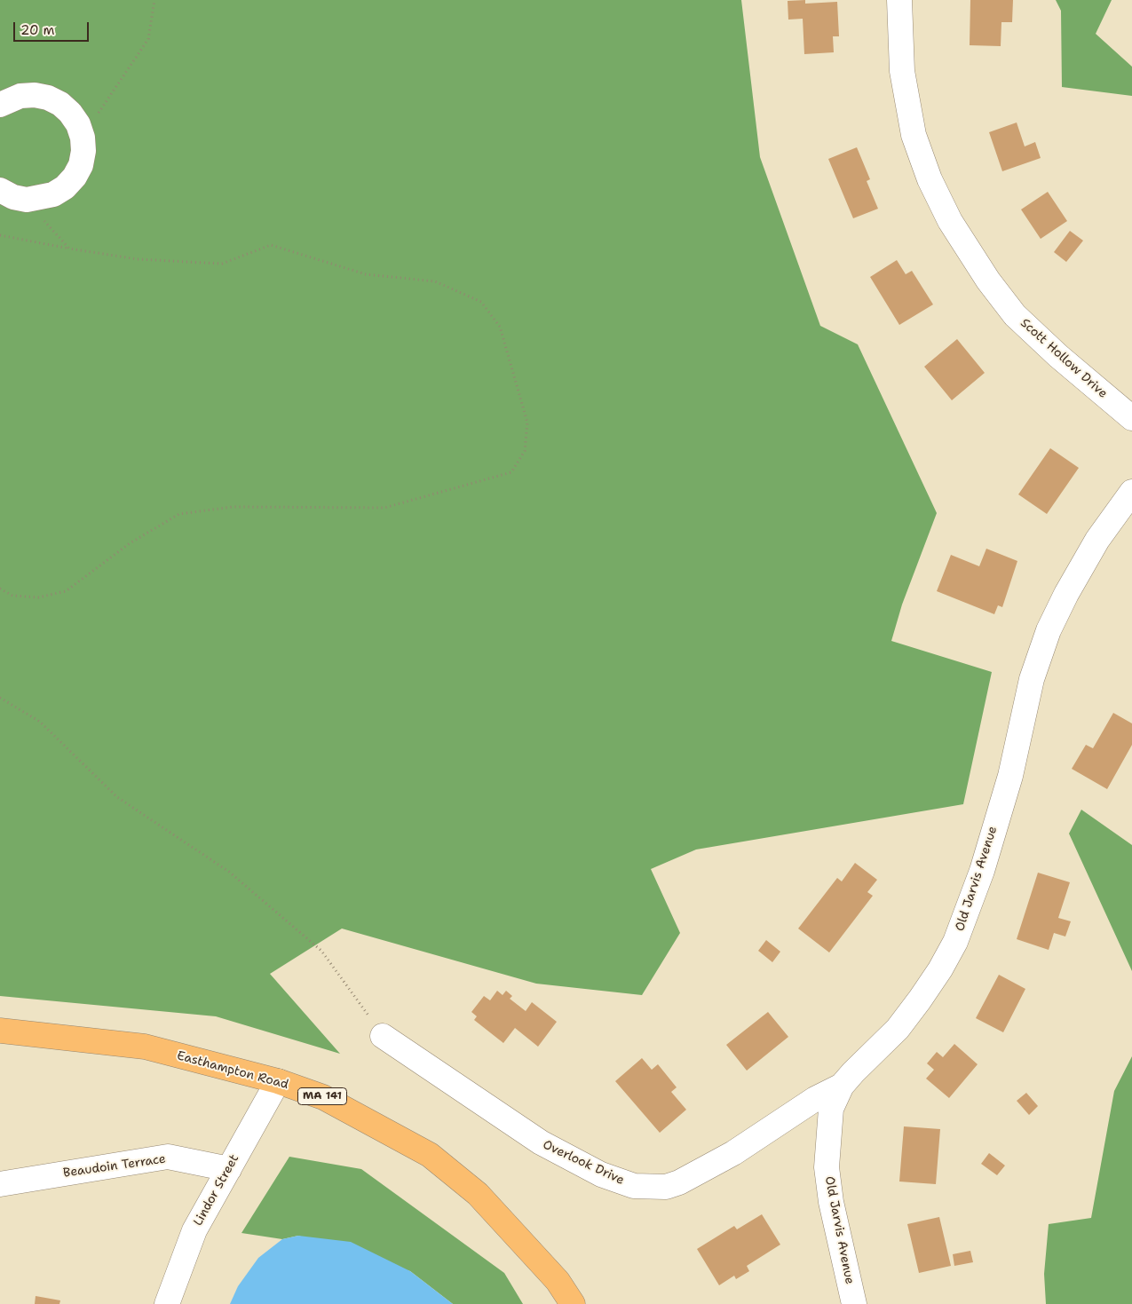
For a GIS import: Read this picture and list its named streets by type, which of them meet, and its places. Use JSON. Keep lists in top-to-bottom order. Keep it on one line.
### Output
{"streets":{"main road":["Easthampton Road","MA 141"],"street":["Scott Hollow Drive","Old Jarvis Avenue","Overlook Drive","Beaudoin Terrace","Lindor Street"]},"crossings":[["Old Jarvis Avenue","Overlook Drive"],["Easthampton Road","Lindor Street"],["Beaudoin Terrace","Lindor Street"]],"scale_bar":"20 m"}
